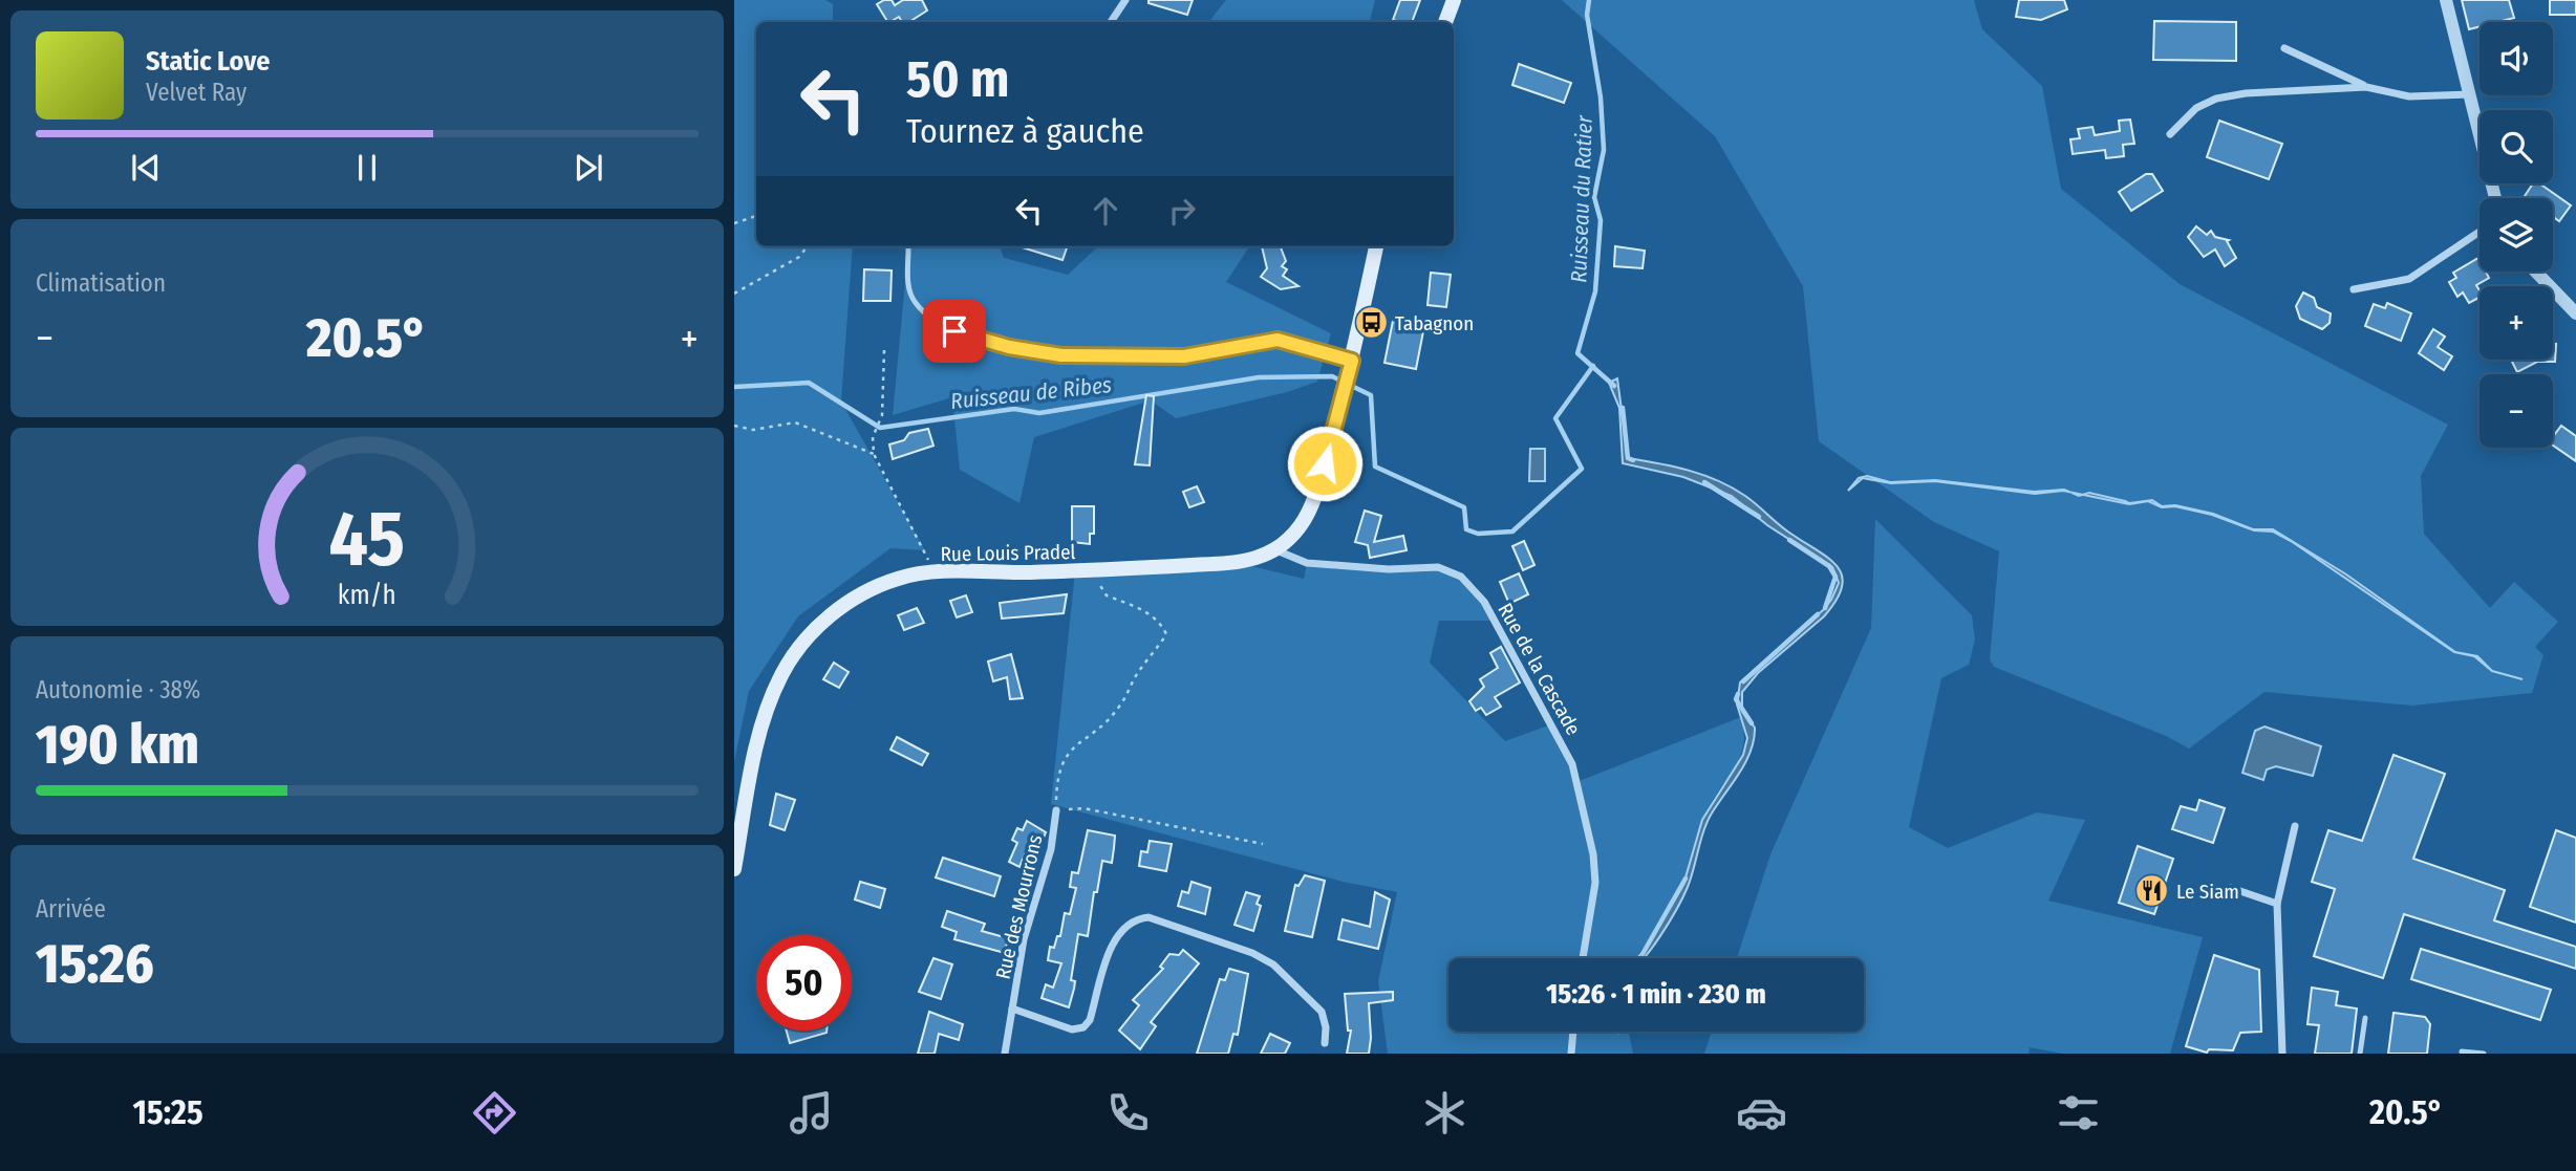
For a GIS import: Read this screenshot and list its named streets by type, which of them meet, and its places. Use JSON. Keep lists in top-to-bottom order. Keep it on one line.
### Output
{"streets":{"main road":["Rue Louis Pradel"],"street":["Rue de la Cascade","Rue des Mourrons"]},"crossings":[["Rue Louis Pradel","Rue de la Cascade"]],"water":["Ruisseau du Ratier","Ruisseau de Ribes"],"places":{"bus stop":["Tabagnon"],"restaurant":["Le Siam"]},"page":{"map_buttons":["+","−"],"turn":["50 m","Tournez à gauche"],"song":["Static Love","Velvet Ray"],"tile":["Climatisation",["Autonomie · 38%","190 km"],["Arrivée","15:26"]],"heat":["−","20.5°","+"],"limit":"50","trip":"15:26 · 1 min · 230 m","tabs":["15:25","20.5°"],"gauge":["45","km/h"]}}
